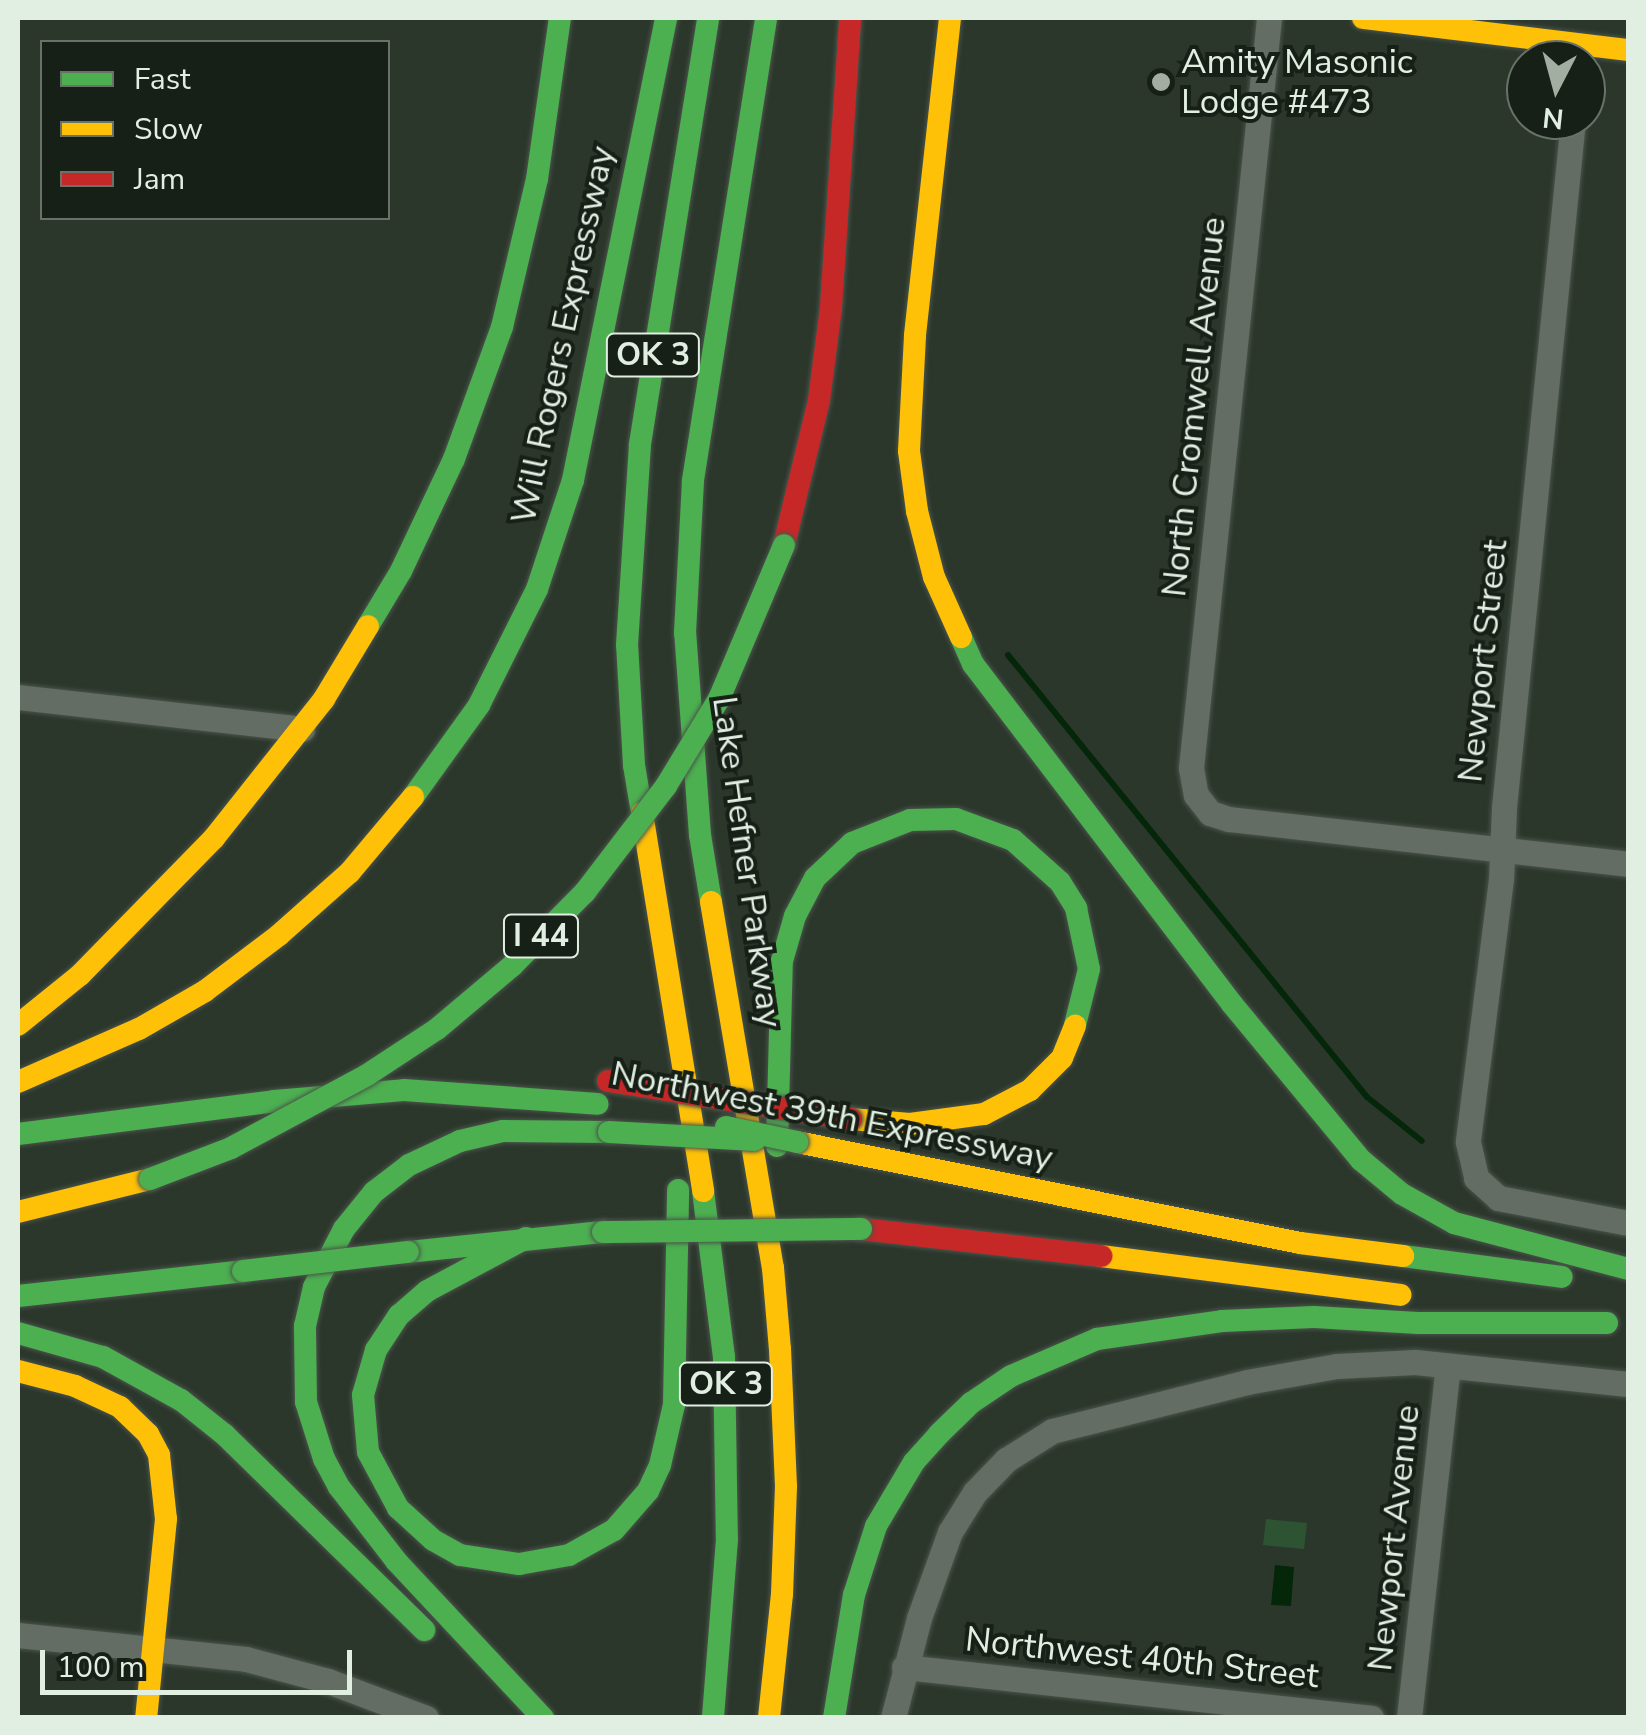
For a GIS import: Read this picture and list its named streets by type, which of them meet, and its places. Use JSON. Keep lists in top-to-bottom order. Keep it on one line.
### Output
{"streets":{"main road":["Will Rogers Expressway","OK 3","Lake Hefner Parkway","I 44","Northwest 39th Expressway"],"street":["North Cromwell Avenue","Newport Street","Newport Avenue","Northwest 40th Street"]},"crossings":[["North Cromwell Avenue","Newport Street"]],"places":["Amity Masonic Lodge #473"],"legend":["Fast","Slow","Jam"],"scale_bar":"100 m","north":"bottom"}
